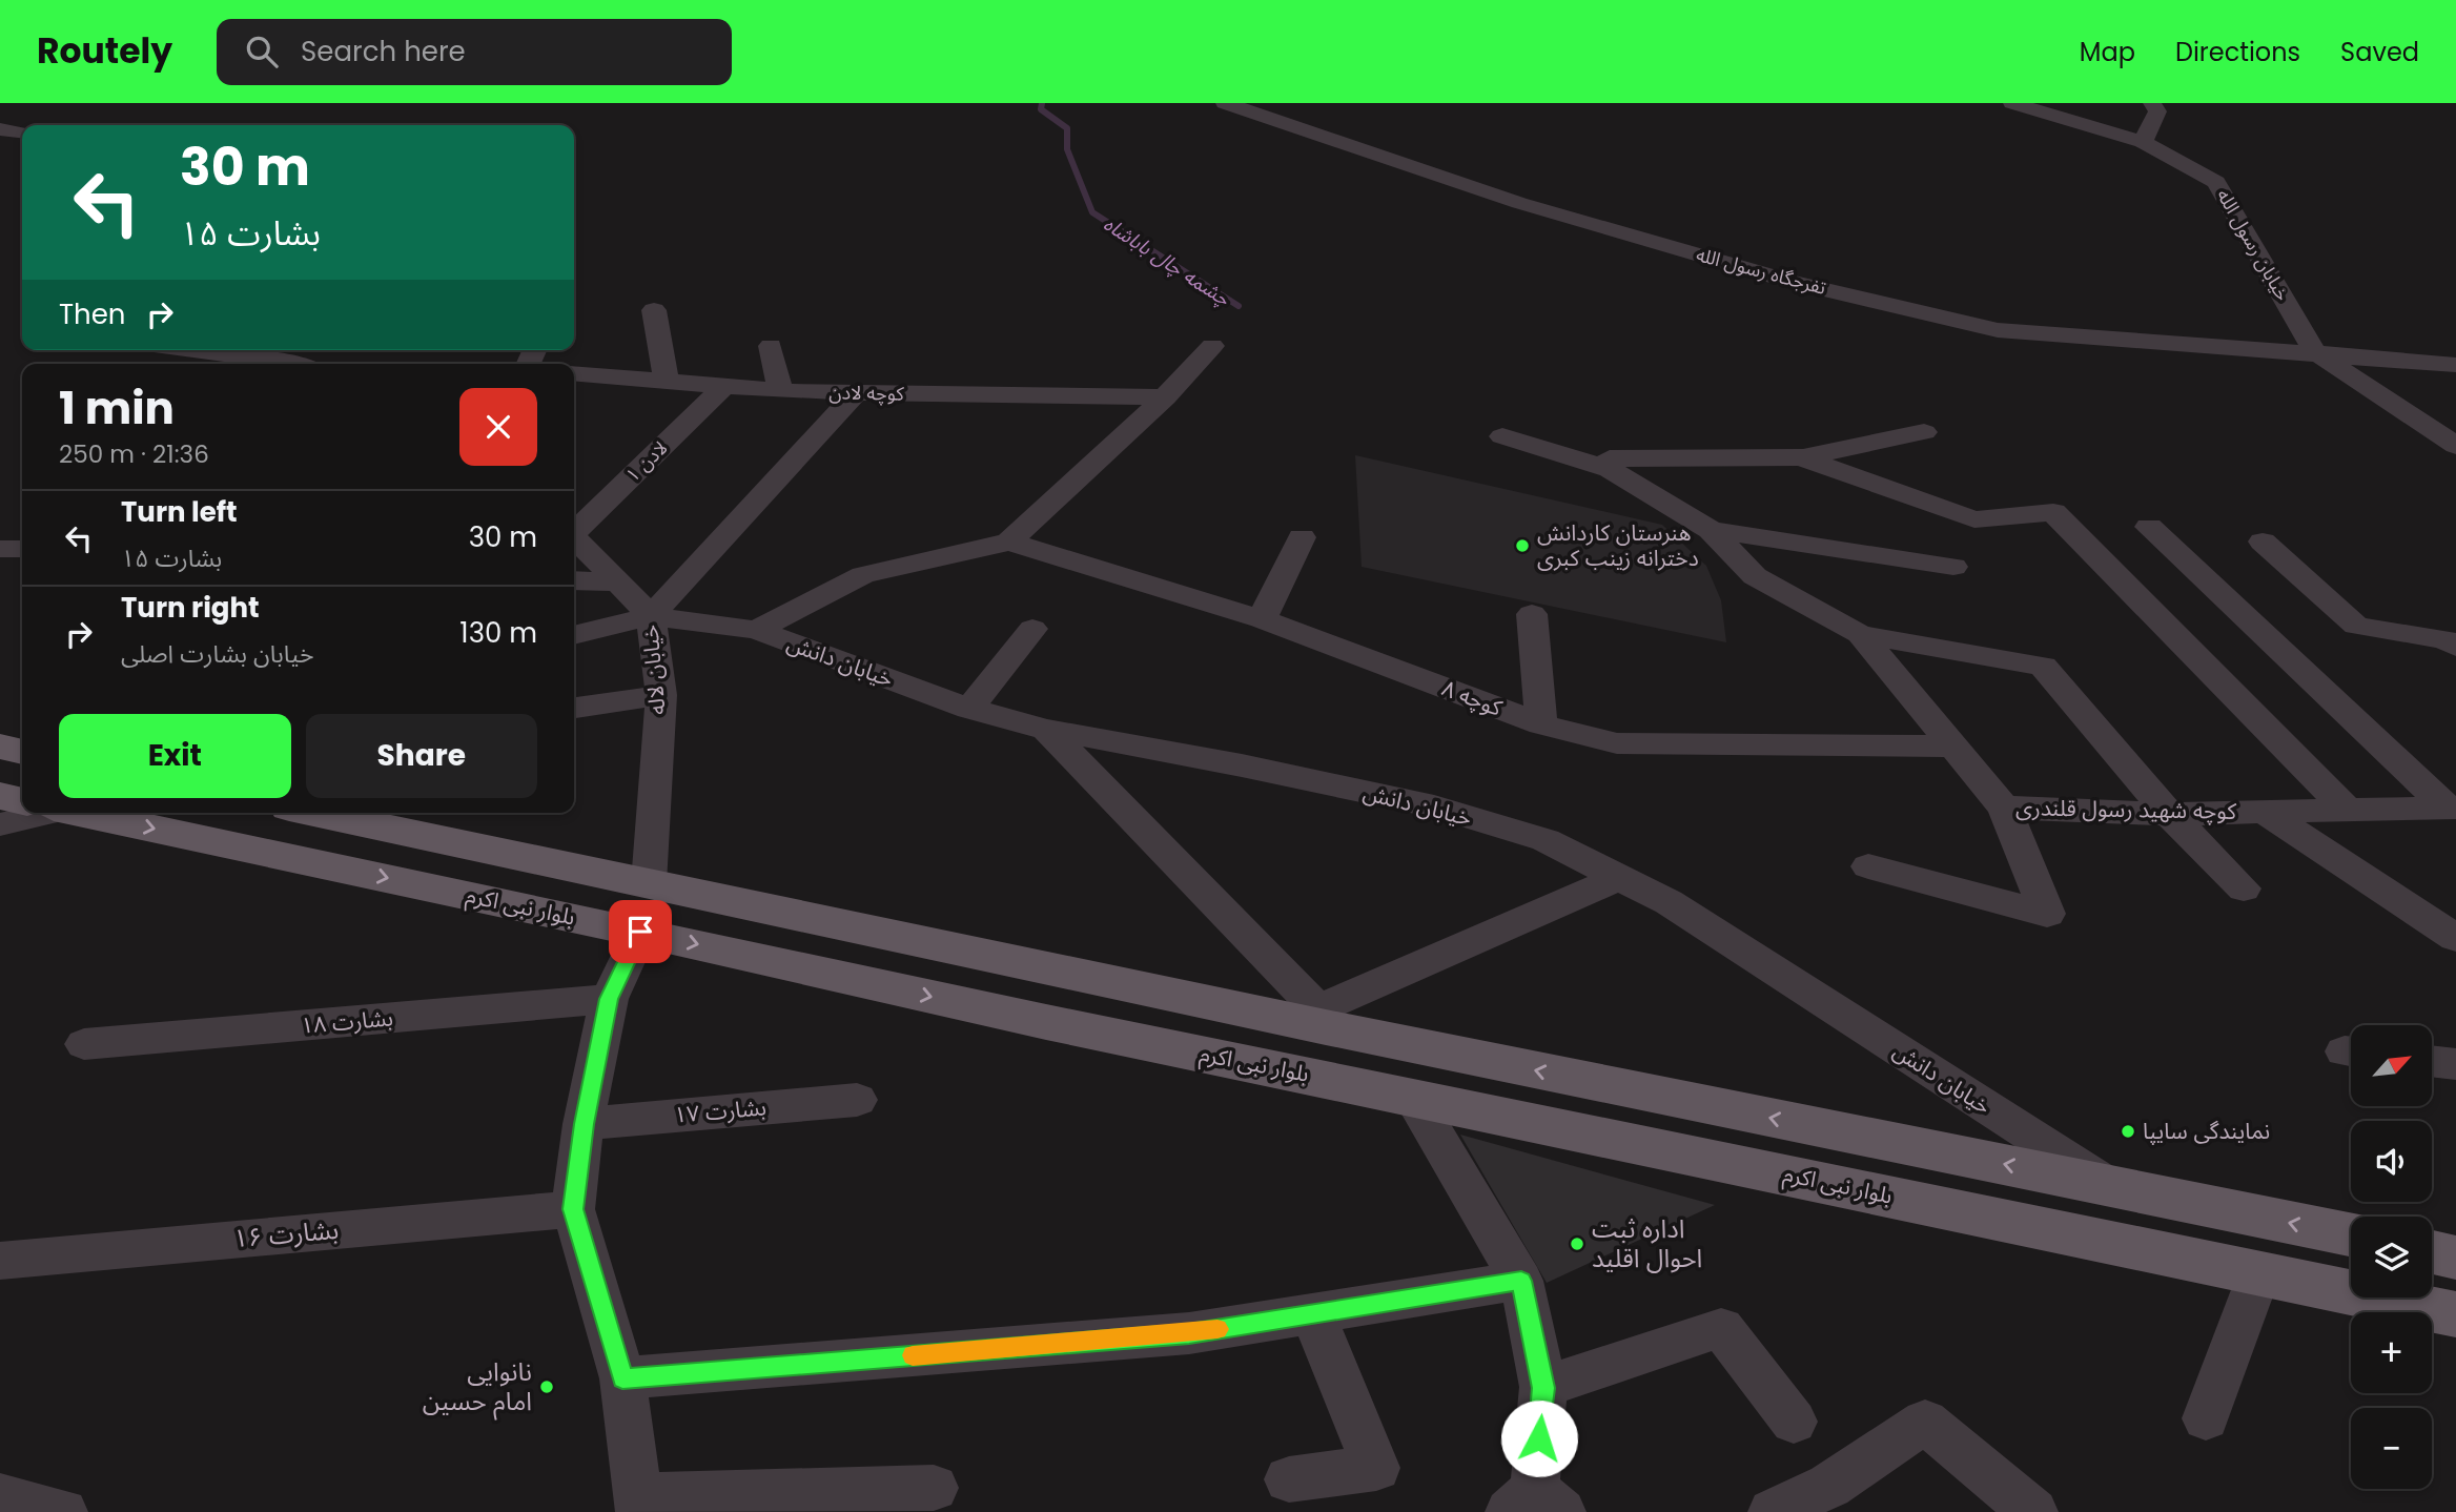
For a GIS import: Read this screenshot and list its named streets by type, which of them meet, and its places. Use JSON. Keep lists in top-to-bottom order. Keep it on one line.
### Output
{"streets":{"main road":["بلوار نبی اکرم"],"street":["خیابان رسول الله","تفرجگاه رسول الله","کوچه لادن","لادن ۱","خیابان دانش","خیابان لاله","کوچه ۸","کوچه شهید رسول قلندری","بشارت ۱۸","بشارت ۱۷","بشارت ۱۶"]},"crossings":[["خیابان رسول الله","تفرجگاه رسول الله"],["کوچه لادن","لادن ۱"],["خیابان دانش","خیابان لاله"],["کوچه ۸","کوچه شهید رسول قلندری"]],"water":["چشمه چال باباشاه"],"places":["هنرستان کاردانش دخترانه زینب کبری","نمایندگی سایپا","اداره ثبت احوال اقلید","نانوایی امام حسین"],"north":"top right","page":{"header":"Routely","search":"Search here","nav":["Map","Directions","Saved"],"turn":["30 m","بشارت ۱۵"],"then":"Then","heading":["1 min","250 m · 21:36"],"list":[{"name":"Turn left","note":"بشارت ۱۵","value":"30 m"},{"name":"Turn right","note":"خیابان بشارت اصلی","value":"130 m"}],"buttons":["Exit","Share"],"map_buttons":["+","−"]}}
